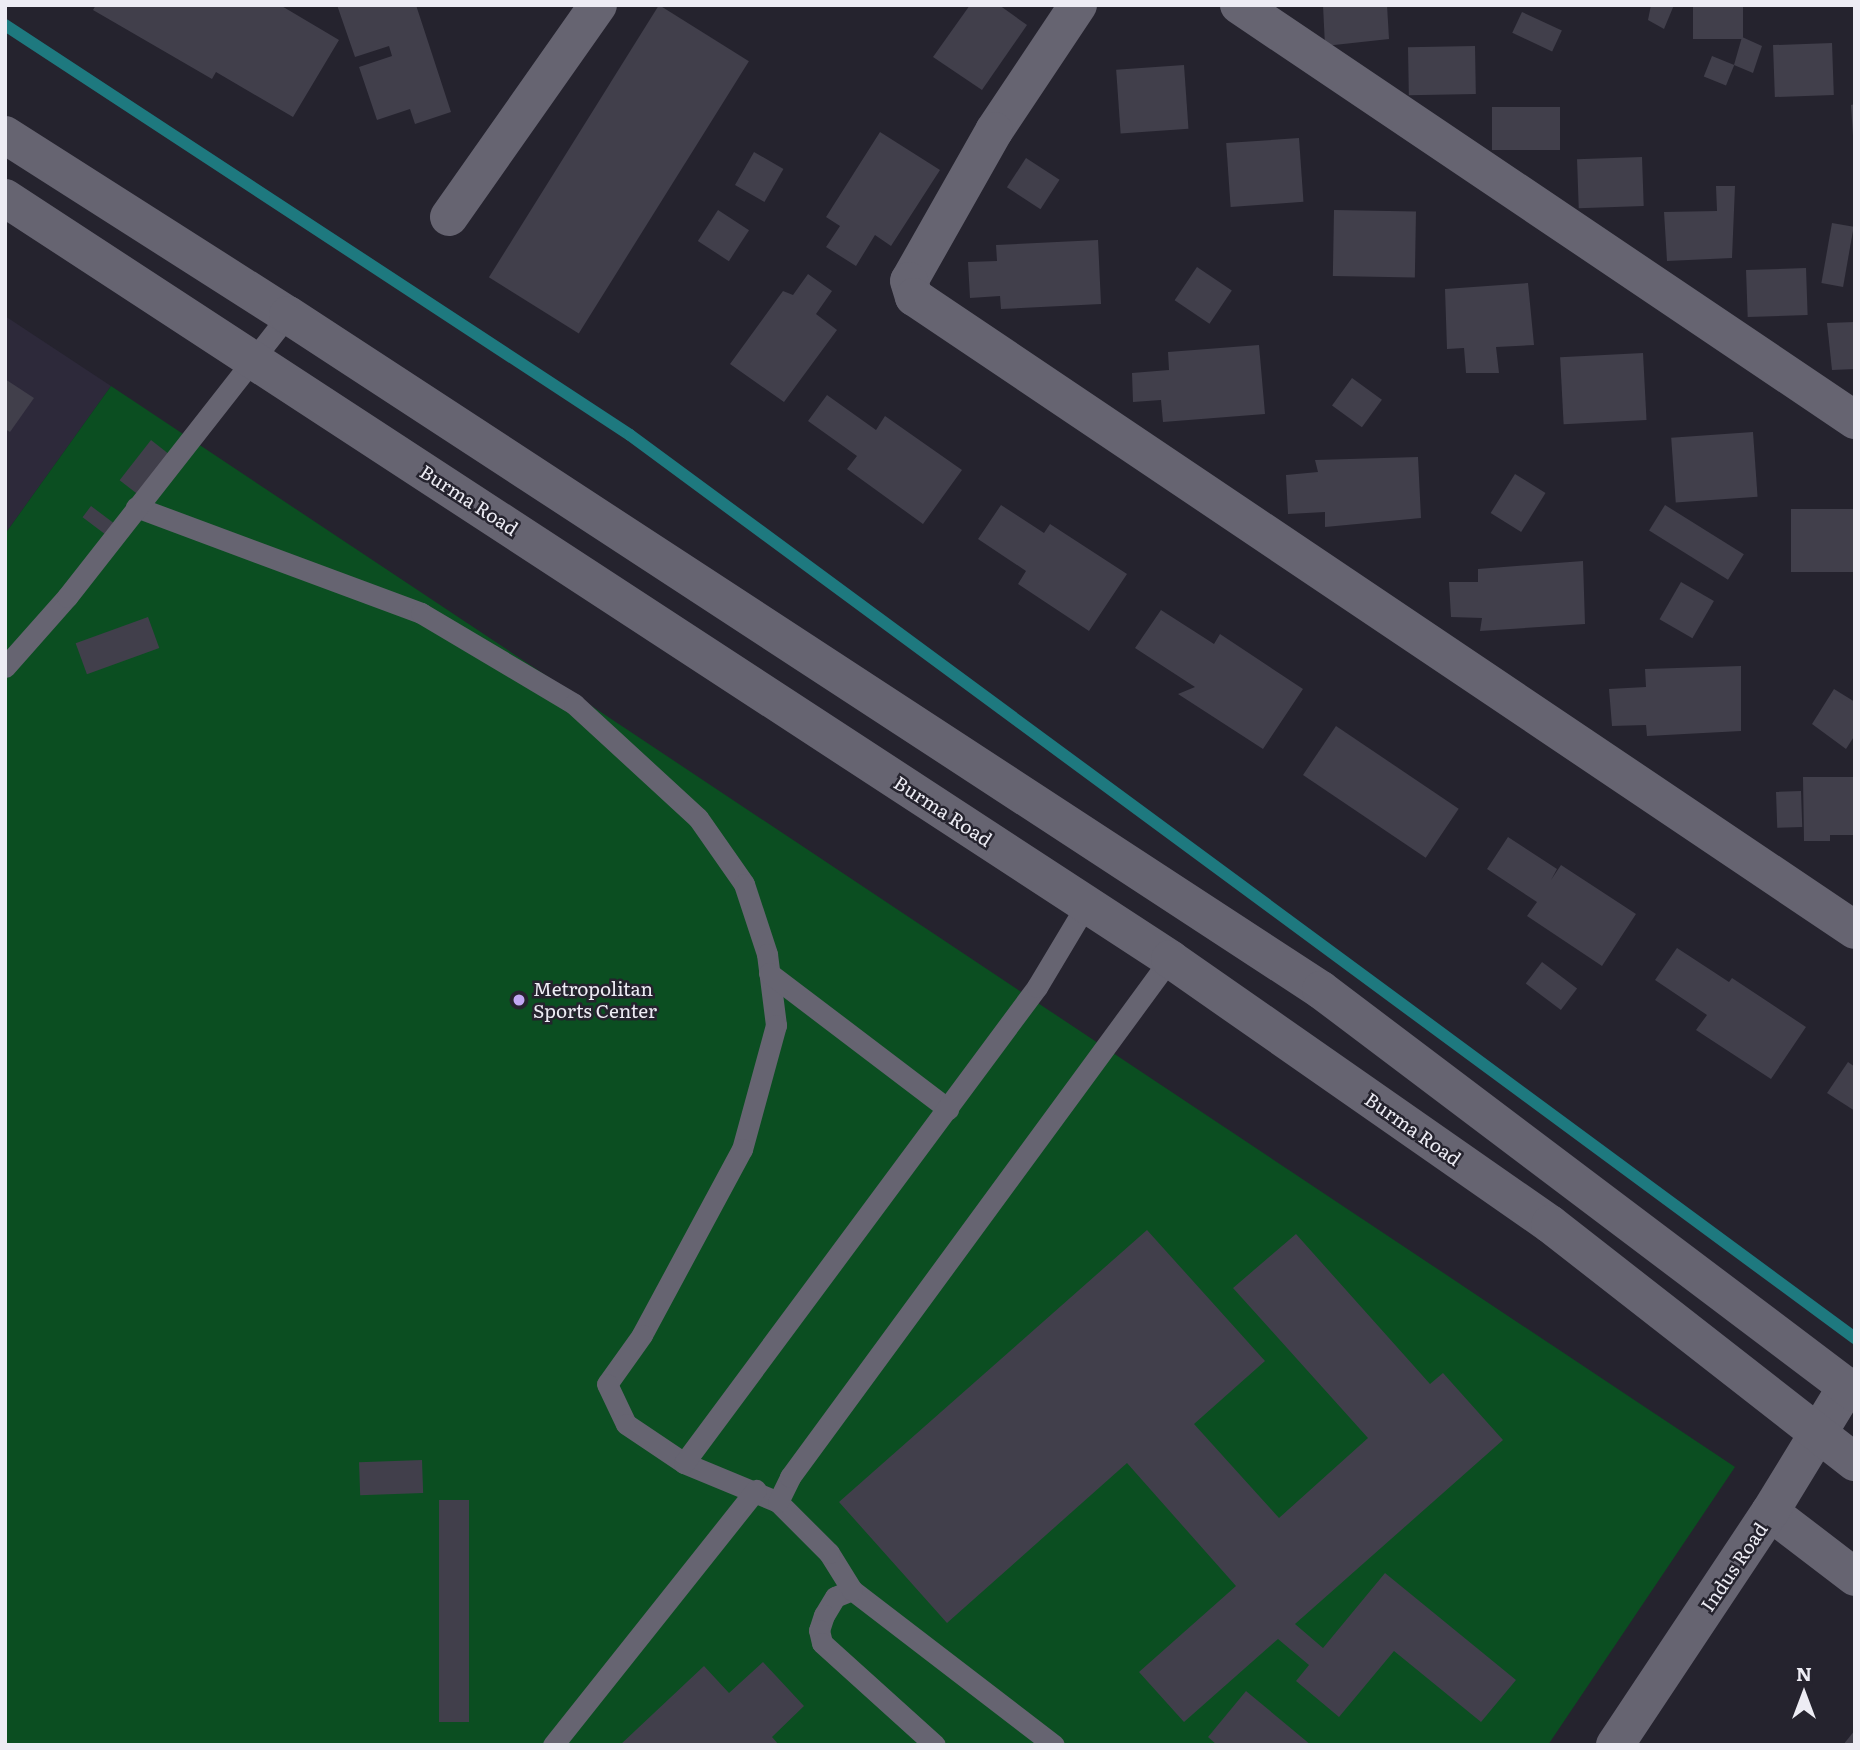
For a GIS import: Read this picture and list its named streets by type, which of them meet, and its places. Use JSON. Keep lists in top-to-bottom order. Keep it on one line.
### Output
{"streets":{"main road":["Burma Road","Indus Road"]},"crossings":[["Burma Road","Indus Road"]],"places":["Metropolitan Sports Center"],"north":"top"}
